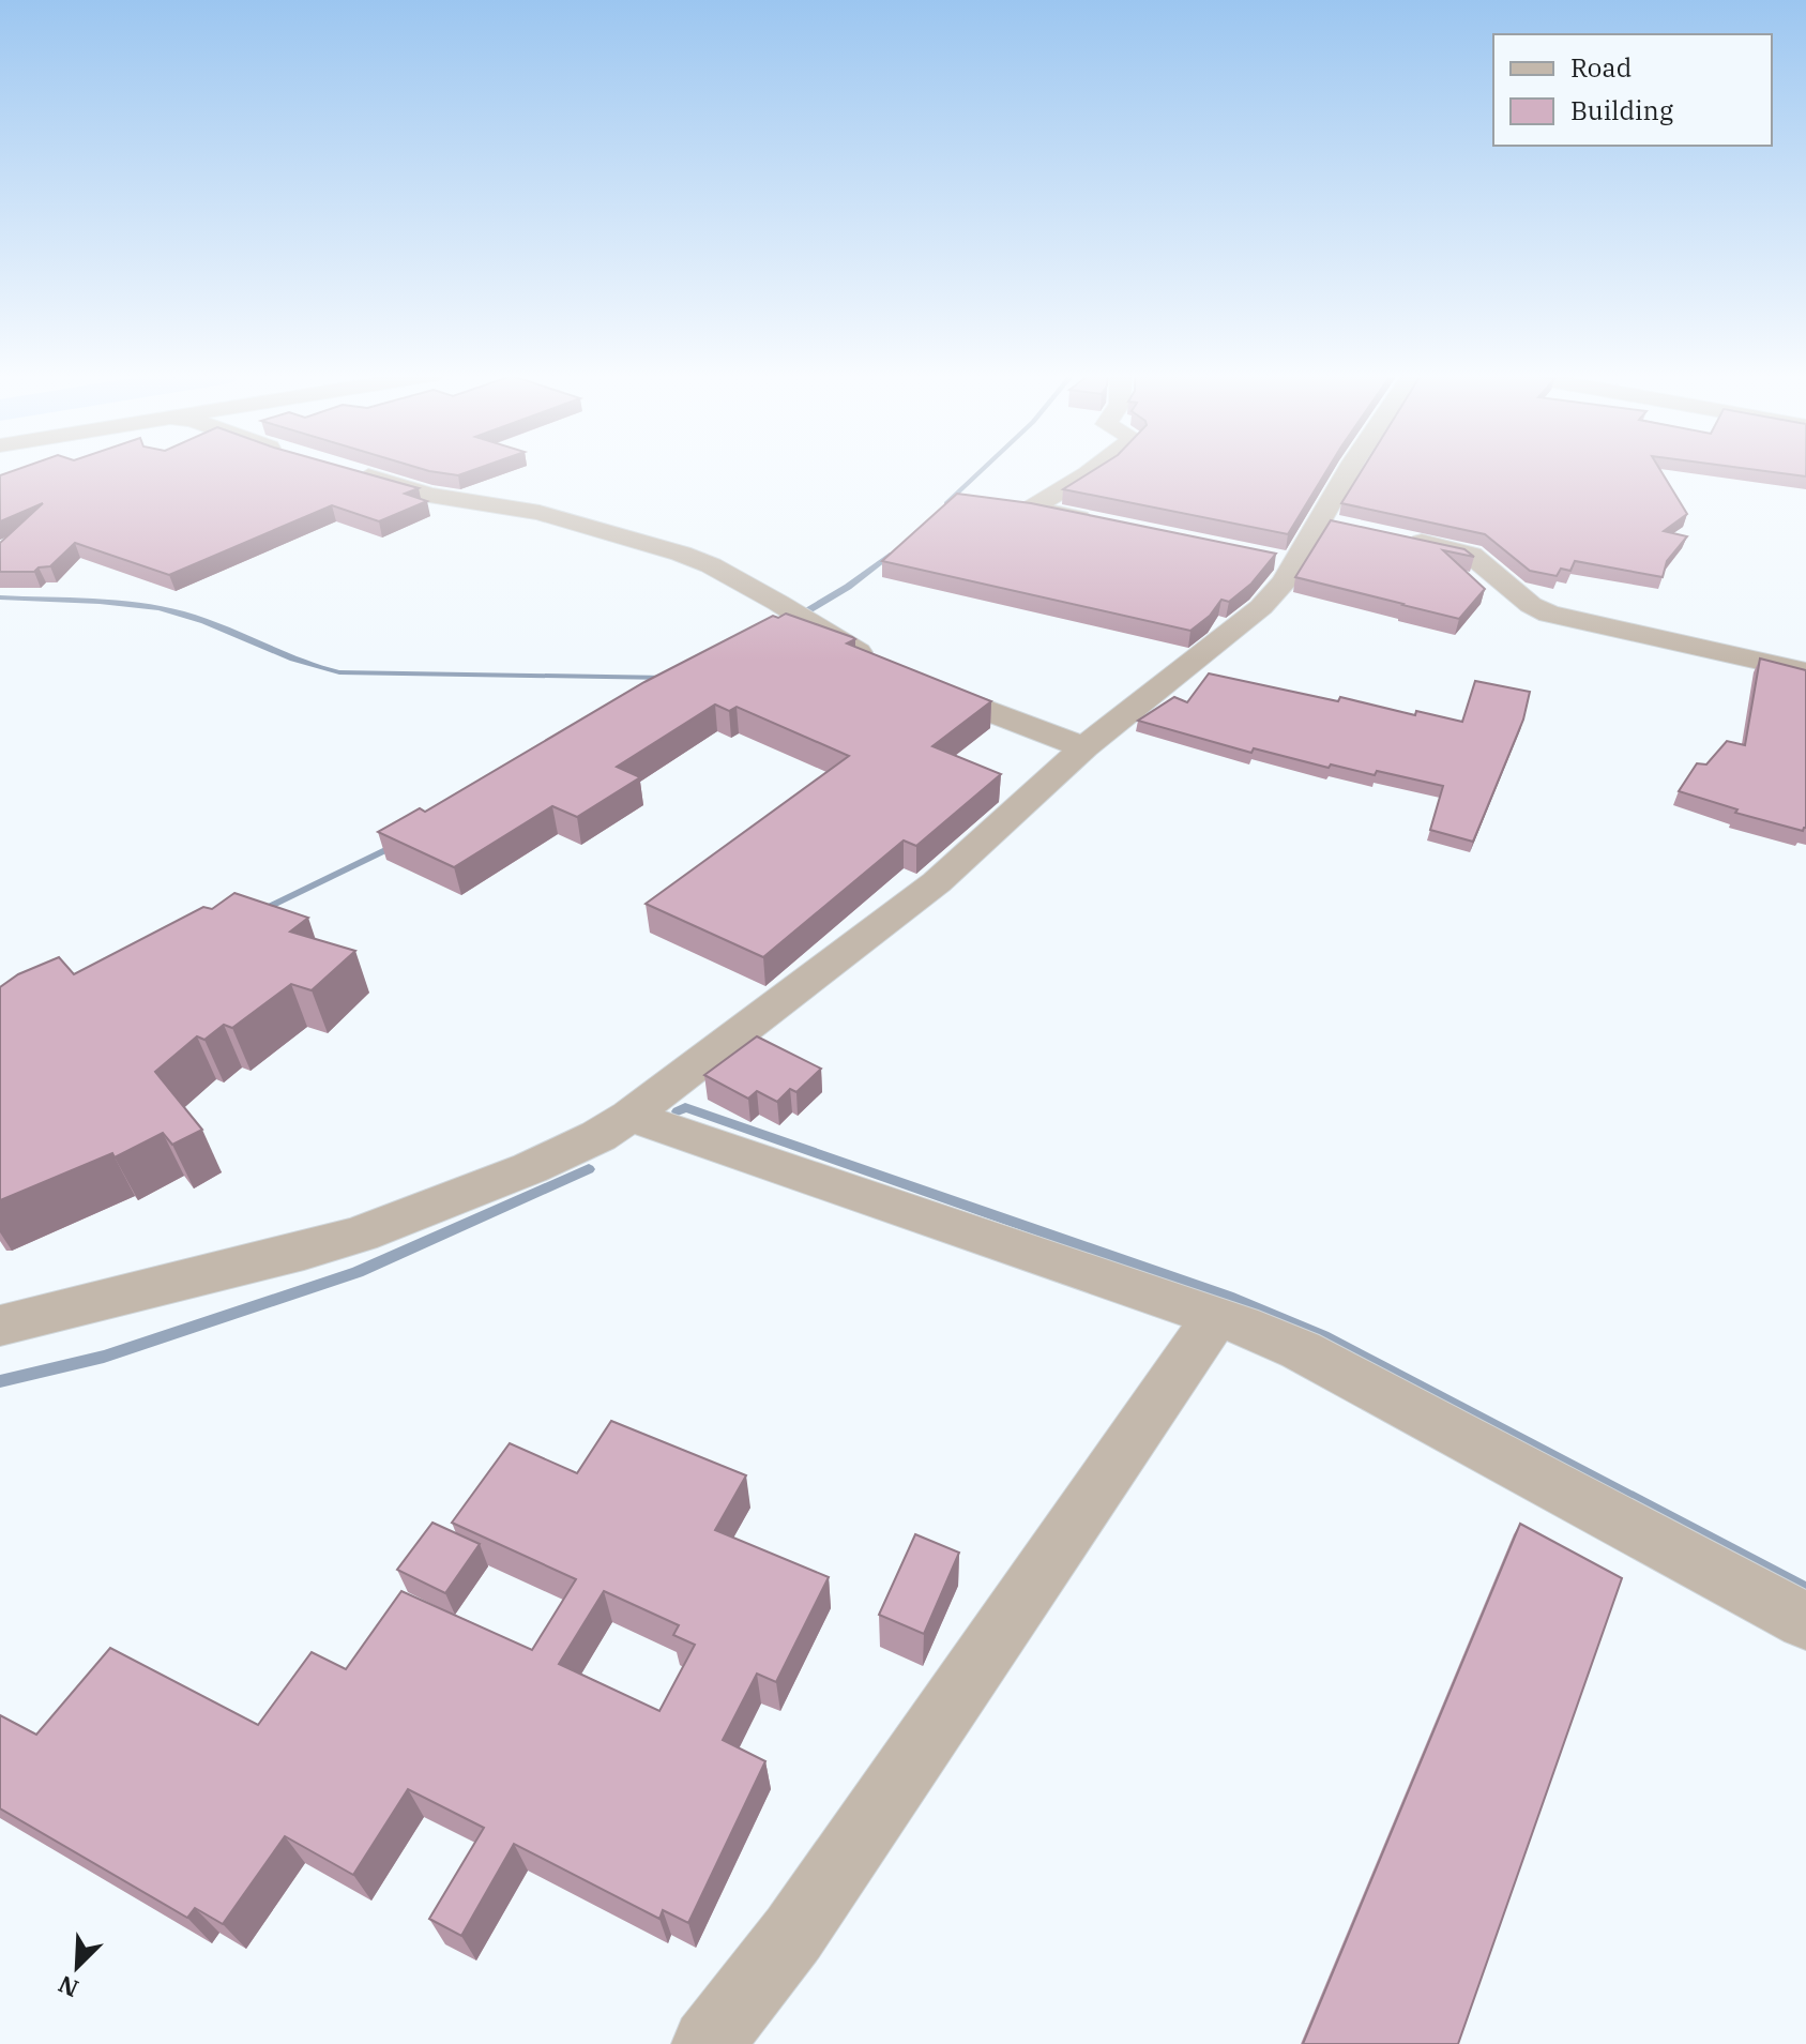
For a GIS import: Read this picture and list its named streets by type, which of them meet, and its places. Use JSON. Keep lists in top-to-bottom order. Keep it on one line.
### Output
{"legend":["Road","Building"],"north":"bottom left"}
